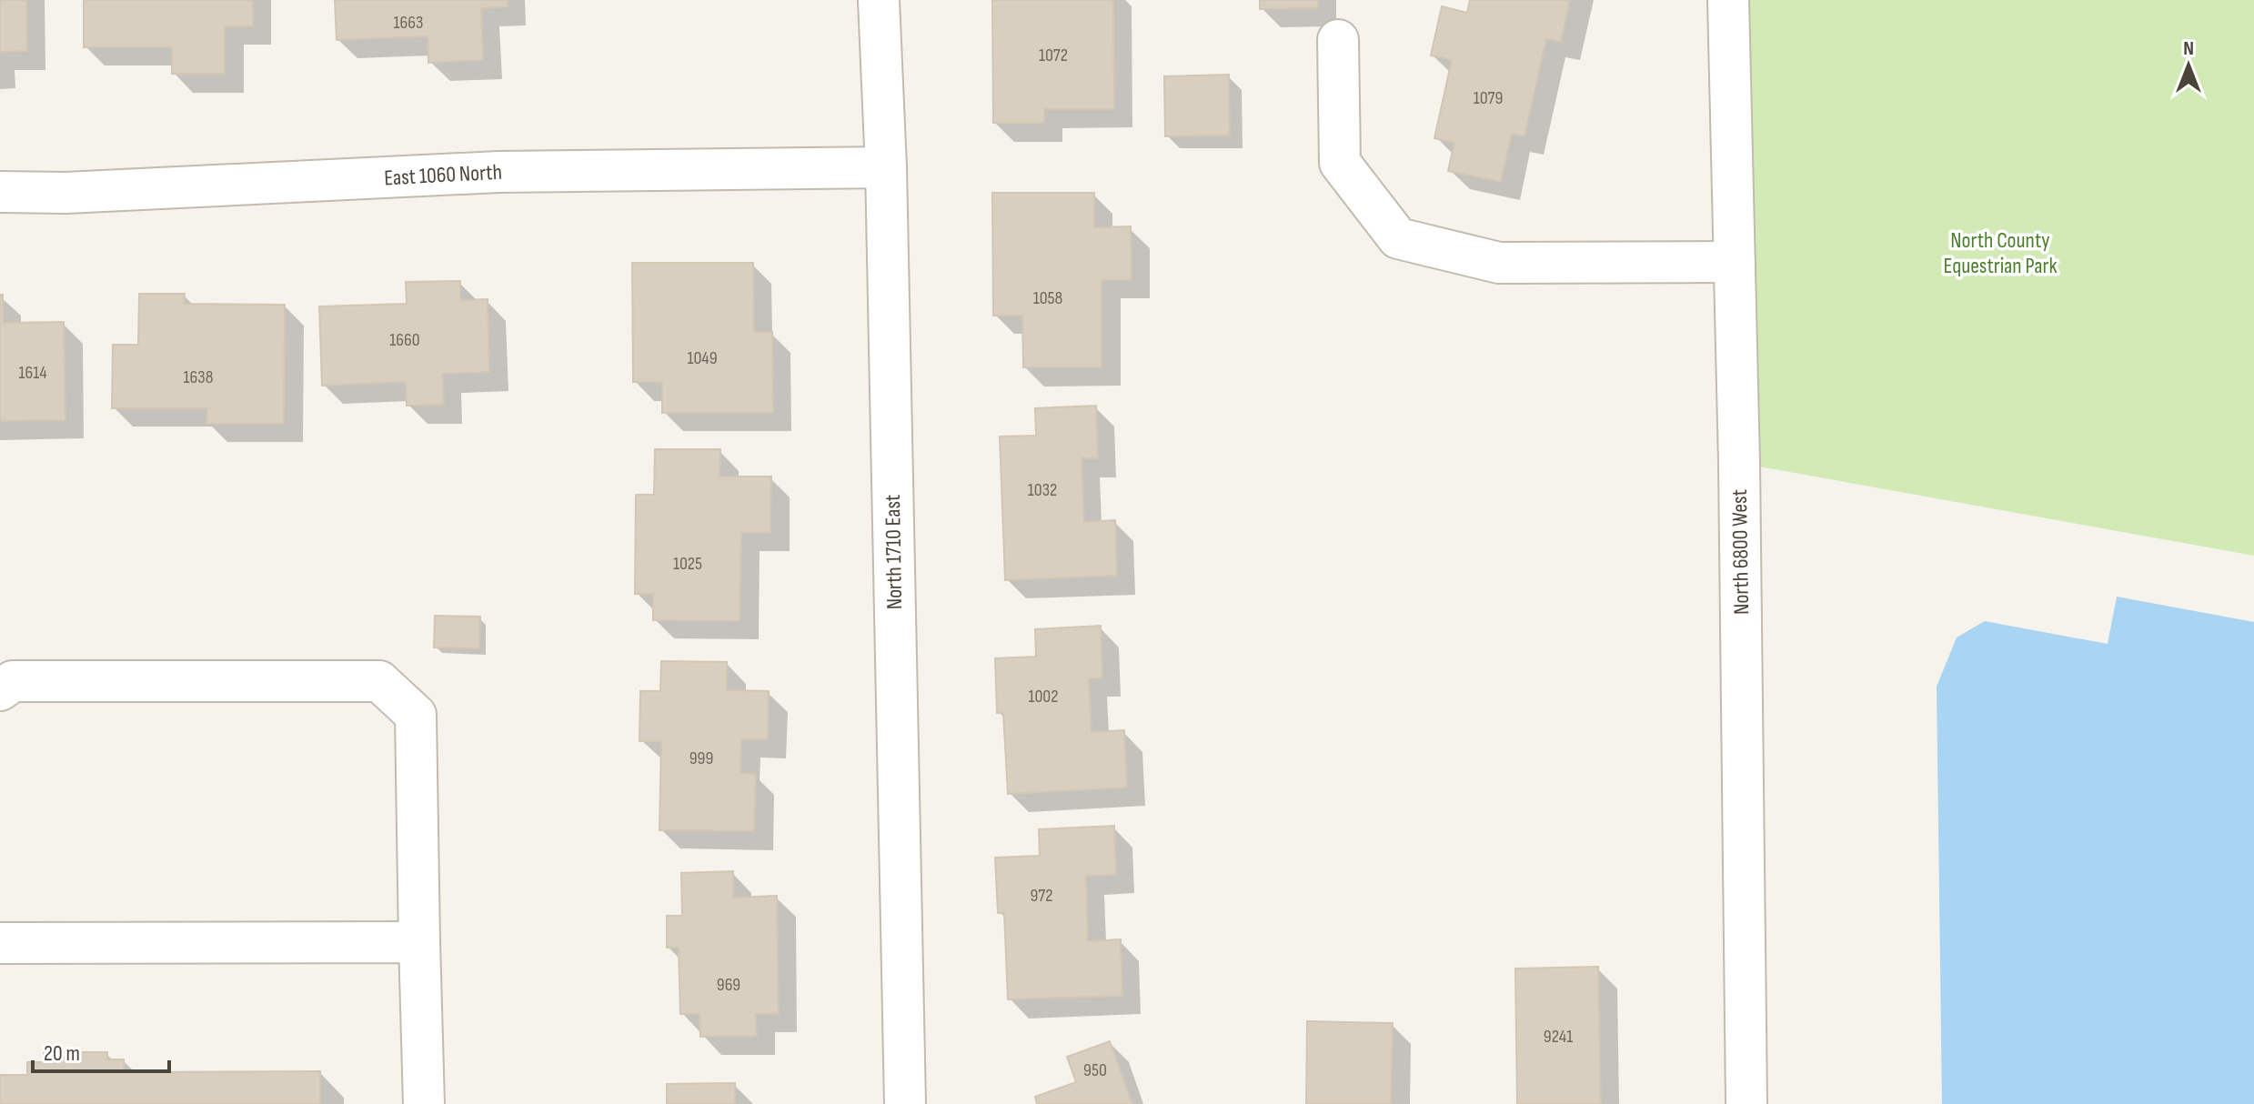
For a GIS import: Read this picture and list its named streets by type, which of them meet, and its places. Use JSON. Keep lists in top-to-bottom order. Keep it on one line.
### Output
{"streets":{"street":["East 1060 North","North 1710 East","North 6800 West"]},"crossings":[["East 1060 North","North 1710 East"]],"parks":["North County Equestrian Park"],"house_numbers":["1663","1072","1079","1058","1660","1049","1614","1638","1032","1025","1002","999","972","969","9241","950"],"scale_bar":"20 m","north":"top"}
